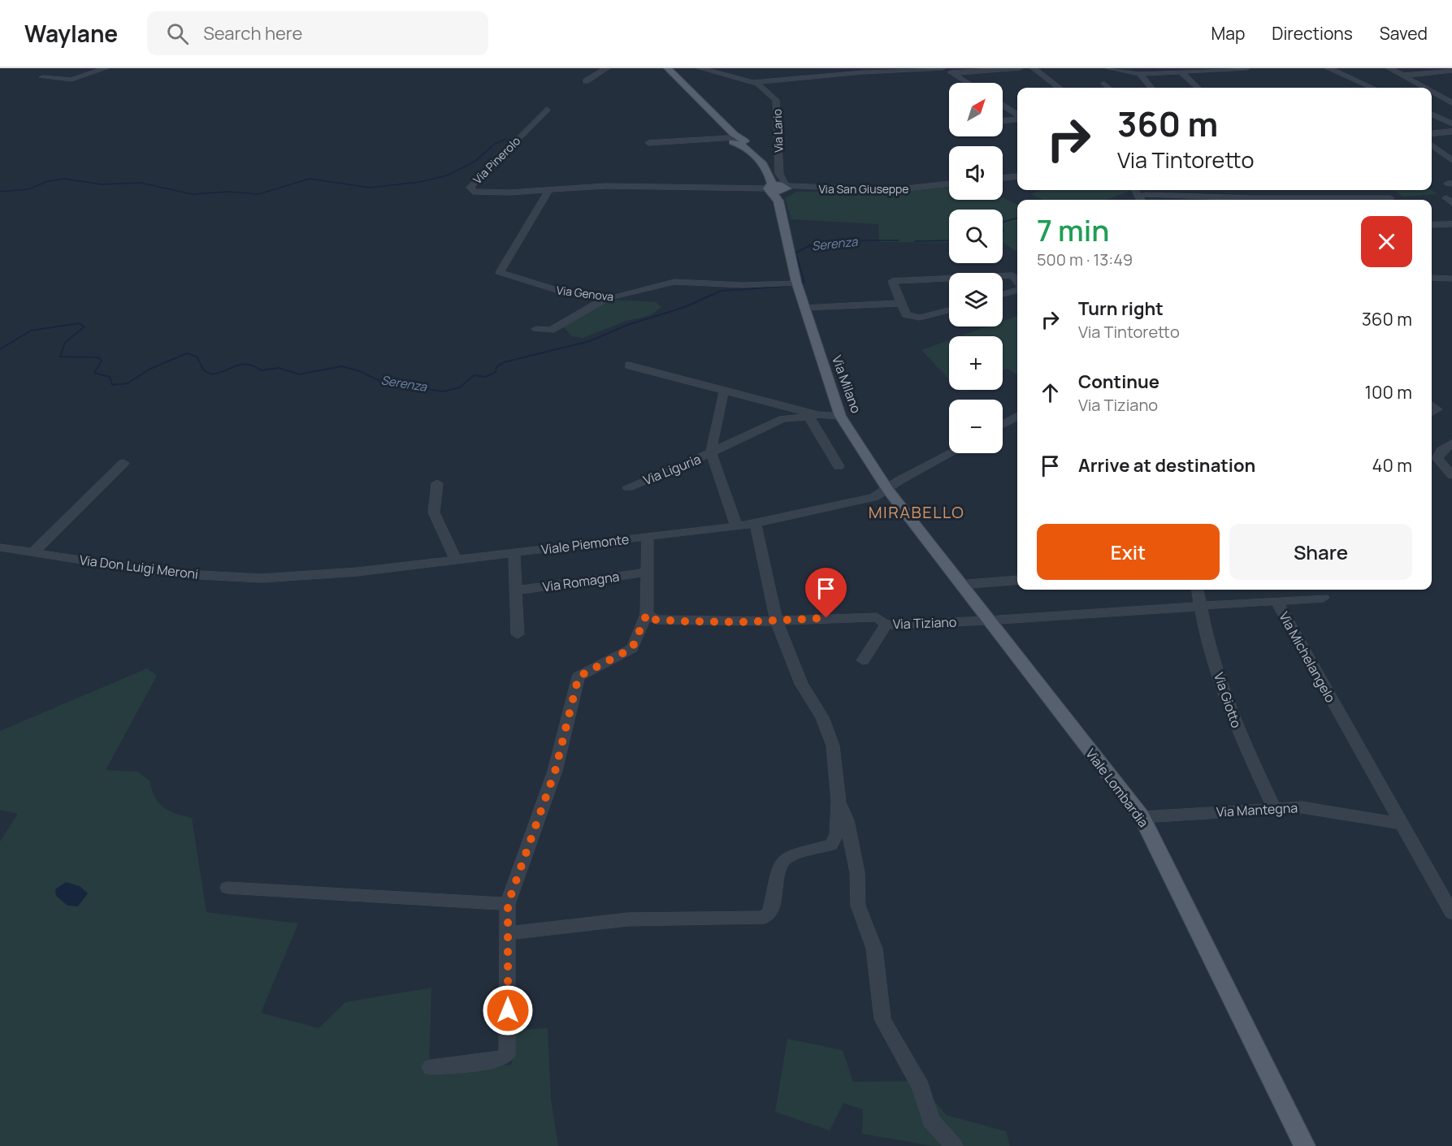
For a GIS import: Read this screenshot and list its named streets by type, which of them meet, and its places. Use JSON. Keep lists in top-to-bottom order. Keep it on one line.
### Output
{"streets":{"main road":["Via Milano","Viale Lombardia"],"street":["Via Lario","Via Pinerolo","Via San Giuseppe","Via Genova","Via Liguria","Viale Piemonte","Via Don Luigi Meroni","Via Romagna","Via Tiziano","Via Michelangelo","Via Giotto","Via Mantegna"]},"crossings":[["Via Lario","Via San Giuseppe"],["Via Lario","Via Milano"],["Via Pinerolo","Via Genova"],["Via San Giuseppe","Via Milano"],["Via Genova","Via Milano"],["Via Milano","Viale Piemonte"],["Via Milano","Viale Lombardia"],["Viale Piemonte","Via Don Luigi Meroni"],["Viale Piemonte","Viale Lombardia"],["Via Tiziano","Via Michelangelo"],["Via Tiziano","Viale Lombardia"],["Via Michelangelo","Via Giotto"],["Via Michelangelo","Viale Lombardia"],["Via Michelangelo","Via Mantegna"],["Via Giotto","Via Mantegna"],["Viale Lombardia","Via Mantegna"]],"districts":["MIRABELLO"],"water":["Serenza"],"north":"top right","page":{"header":"Waylane","search":"Search here","nav":["Map","Directions","Saved"],"map_buttons":["+","−"],"turn":["360 m","Via Tintoretto"],"heading":["7 min","500 m · 13:49"],"list":[{"name":"Turn right","note":"Via Tintoretto","value":"360 m"},{"name":"Continue","note":"Via Tiziano","value":"100 m"},{"name":"Arrive at destination","value":"40 m"}],"buttons":["Exit","Share"]}}
